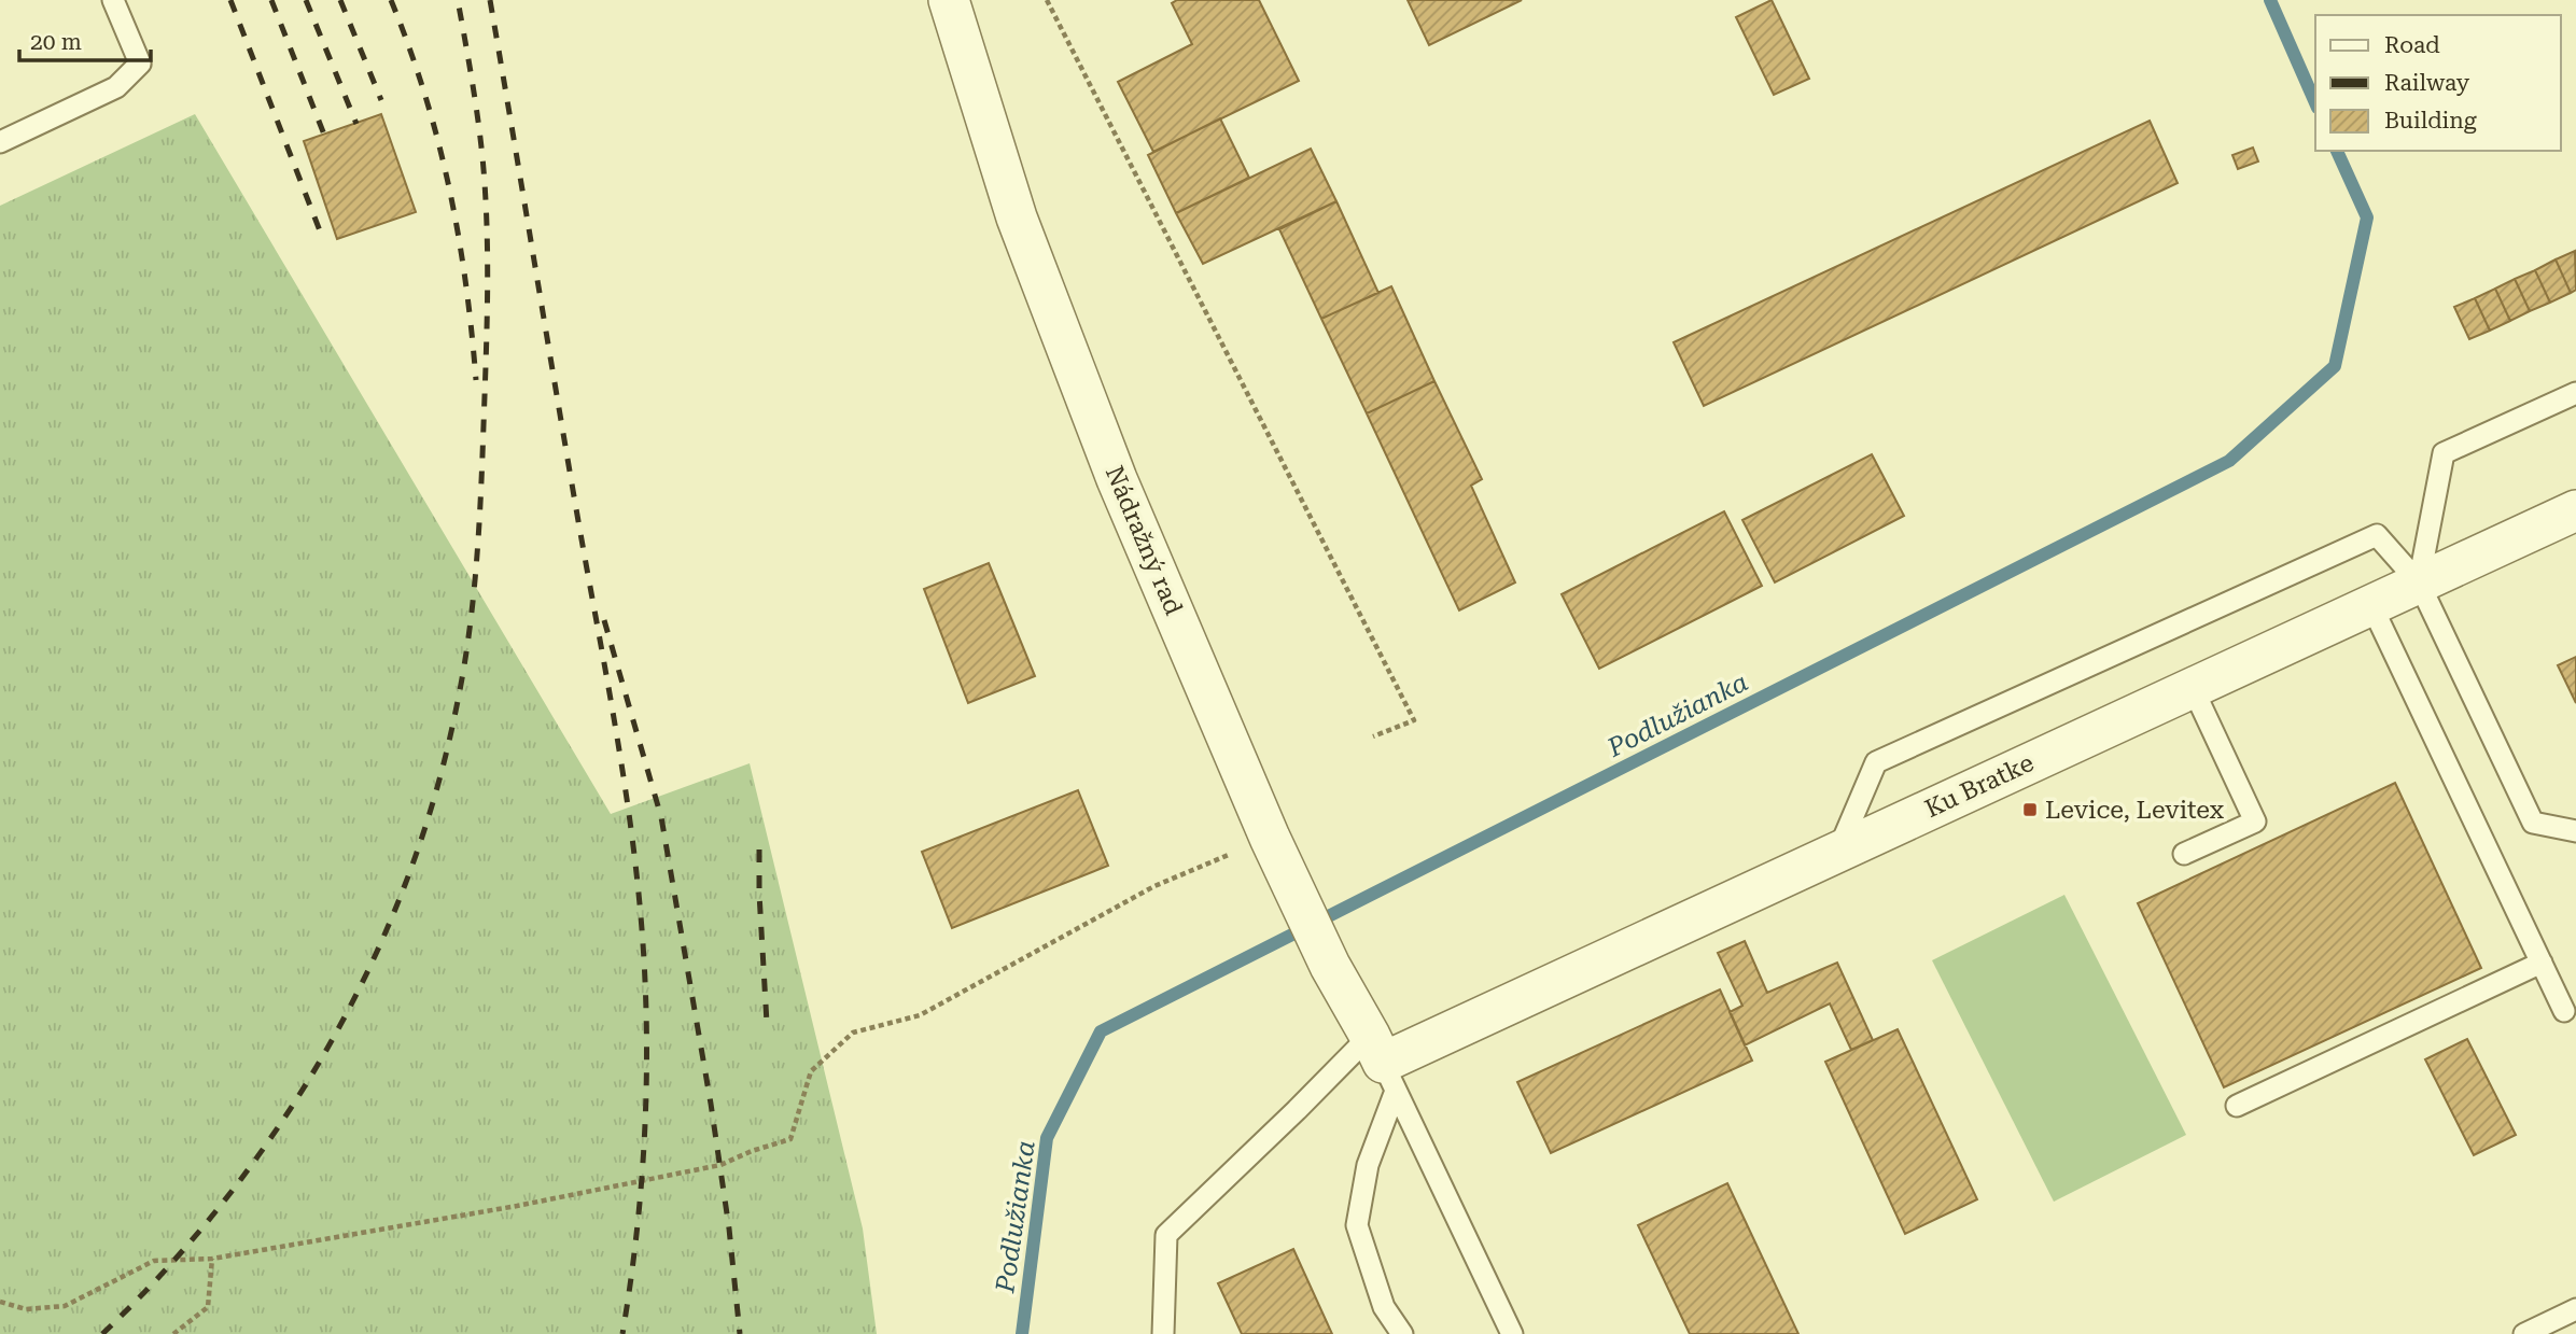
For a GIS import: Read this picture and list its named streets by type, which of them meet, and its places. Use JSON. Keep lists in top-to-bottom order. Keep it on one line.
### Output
{"streets":{"street":["Nádražný rad","Ku Bratke"]},"crossings":[["Nádražný rad","Ku Bratke"]],"water":["Podlužianka"],"places":{"transit":["Levice, Levitex"]},"legend":["Road","Railway","Building"],"scale_bar":"20 m"}
